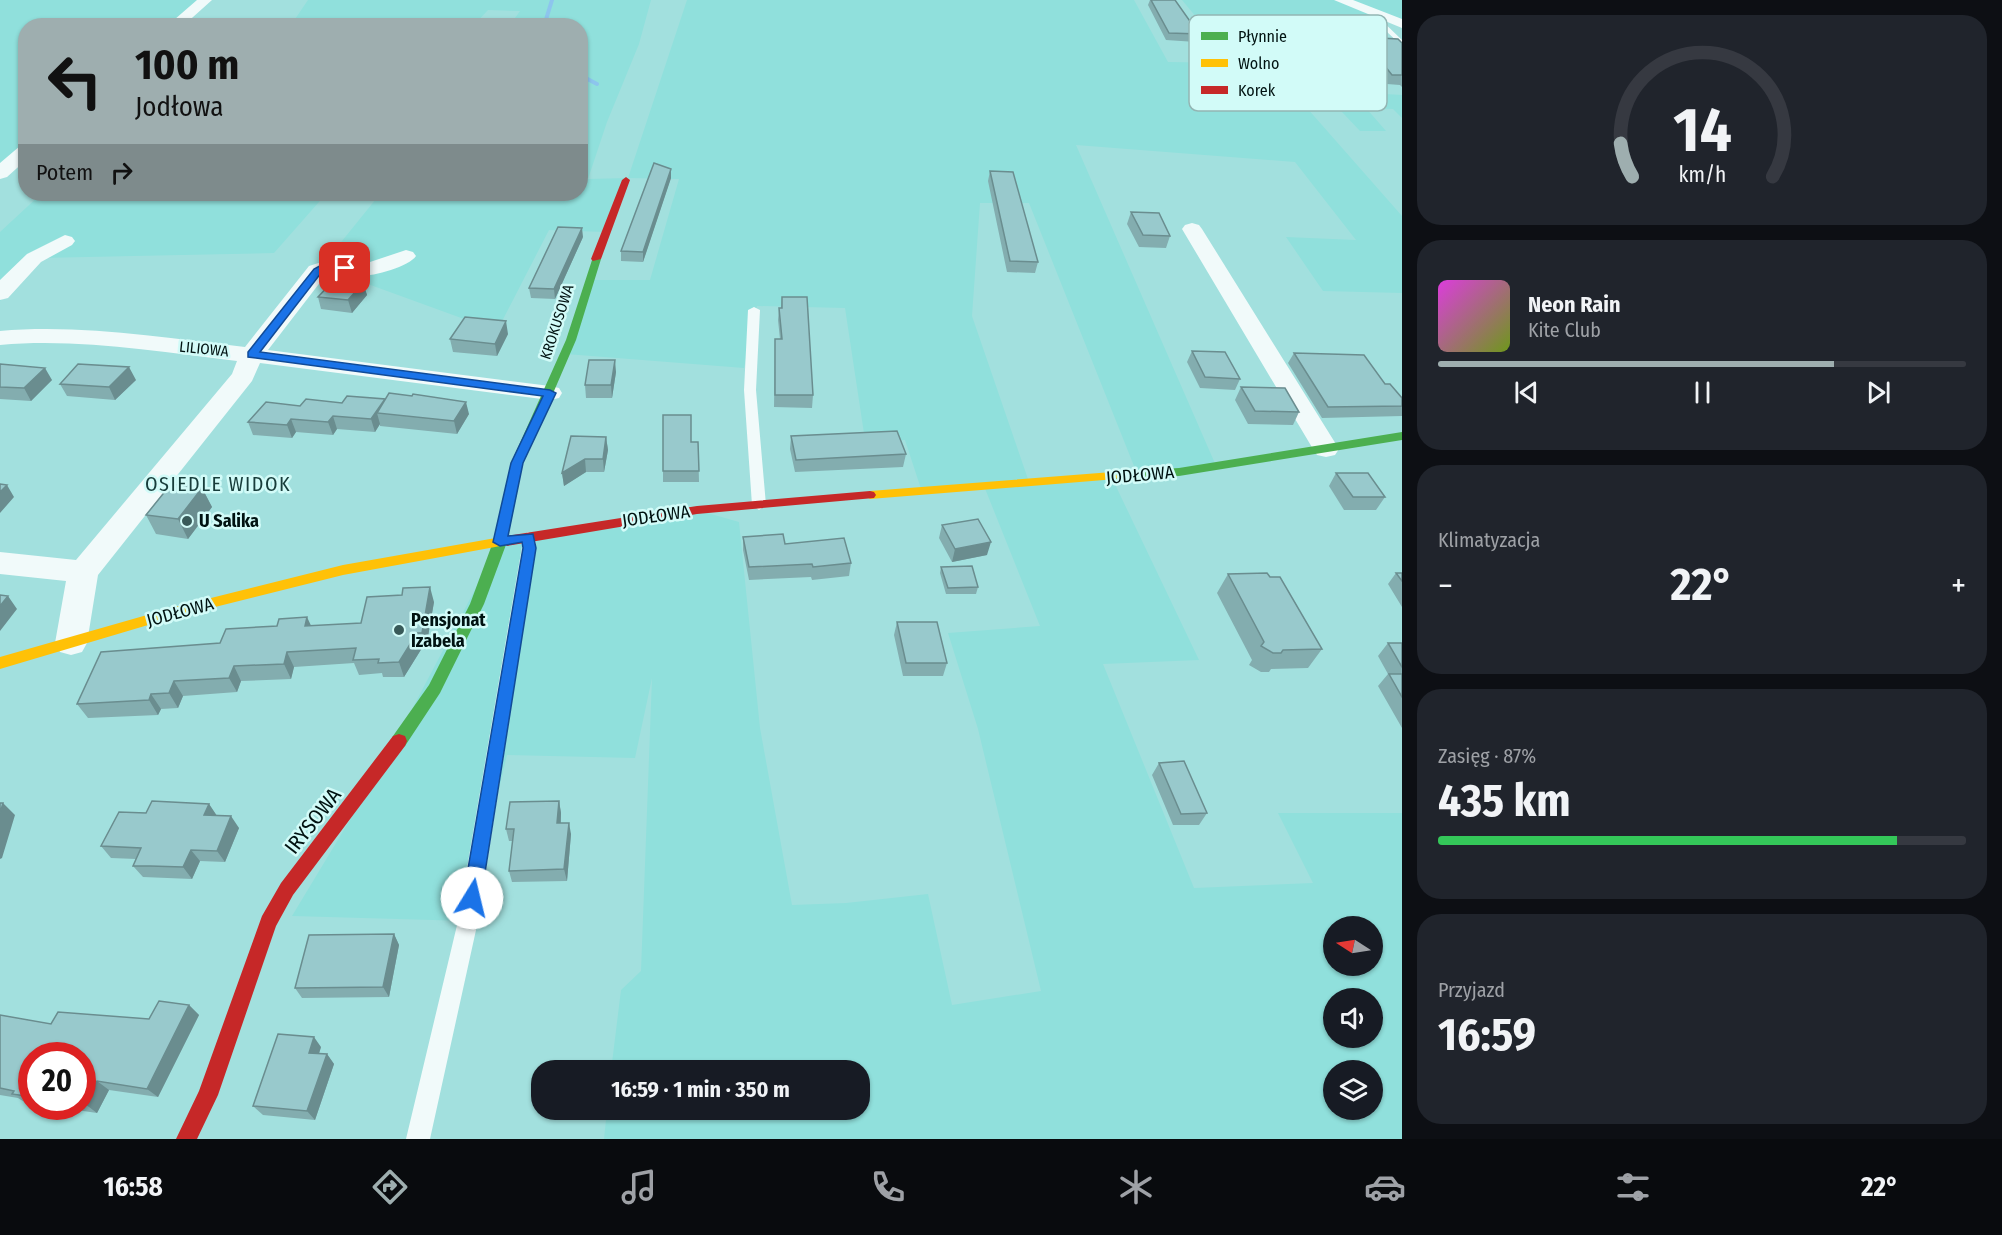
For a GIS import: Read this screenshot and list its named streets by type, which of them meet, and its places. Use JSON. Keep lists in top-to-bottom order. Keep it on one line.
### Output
{"streets":{"street":["KROKUSOWA","LILIOWA","JODŁOWA","IRYSOWA"]},"crossings":[["KROKUSOWA","LILIOWA"],["KROKUSOWA","JODŁOWA"],["KROKUSOWA","IRYSOWA"],["JODŁOWA","IRYSOWA"]],"districts":["OSIEDLE WIDOK"],"places":["U Salika","Pensjonat Izabela"],"legend":["Płynnie","Wolno","Korek"],"north":"left","page":{"turn":["100 m","Jodłowa"],"then":"Potem","song":["Neon Rain","Kite Club"],"tile":["Klimatyzacja",["Zasięg · 87%","435 km"],["Przyjazd","16:59"]],"heat":["−","22°","+"],"limit":"20","trip":"16:59 · 1 min · 350 m","tabs":["16:58","22°"],"gauge":["14","km/h"]}}
